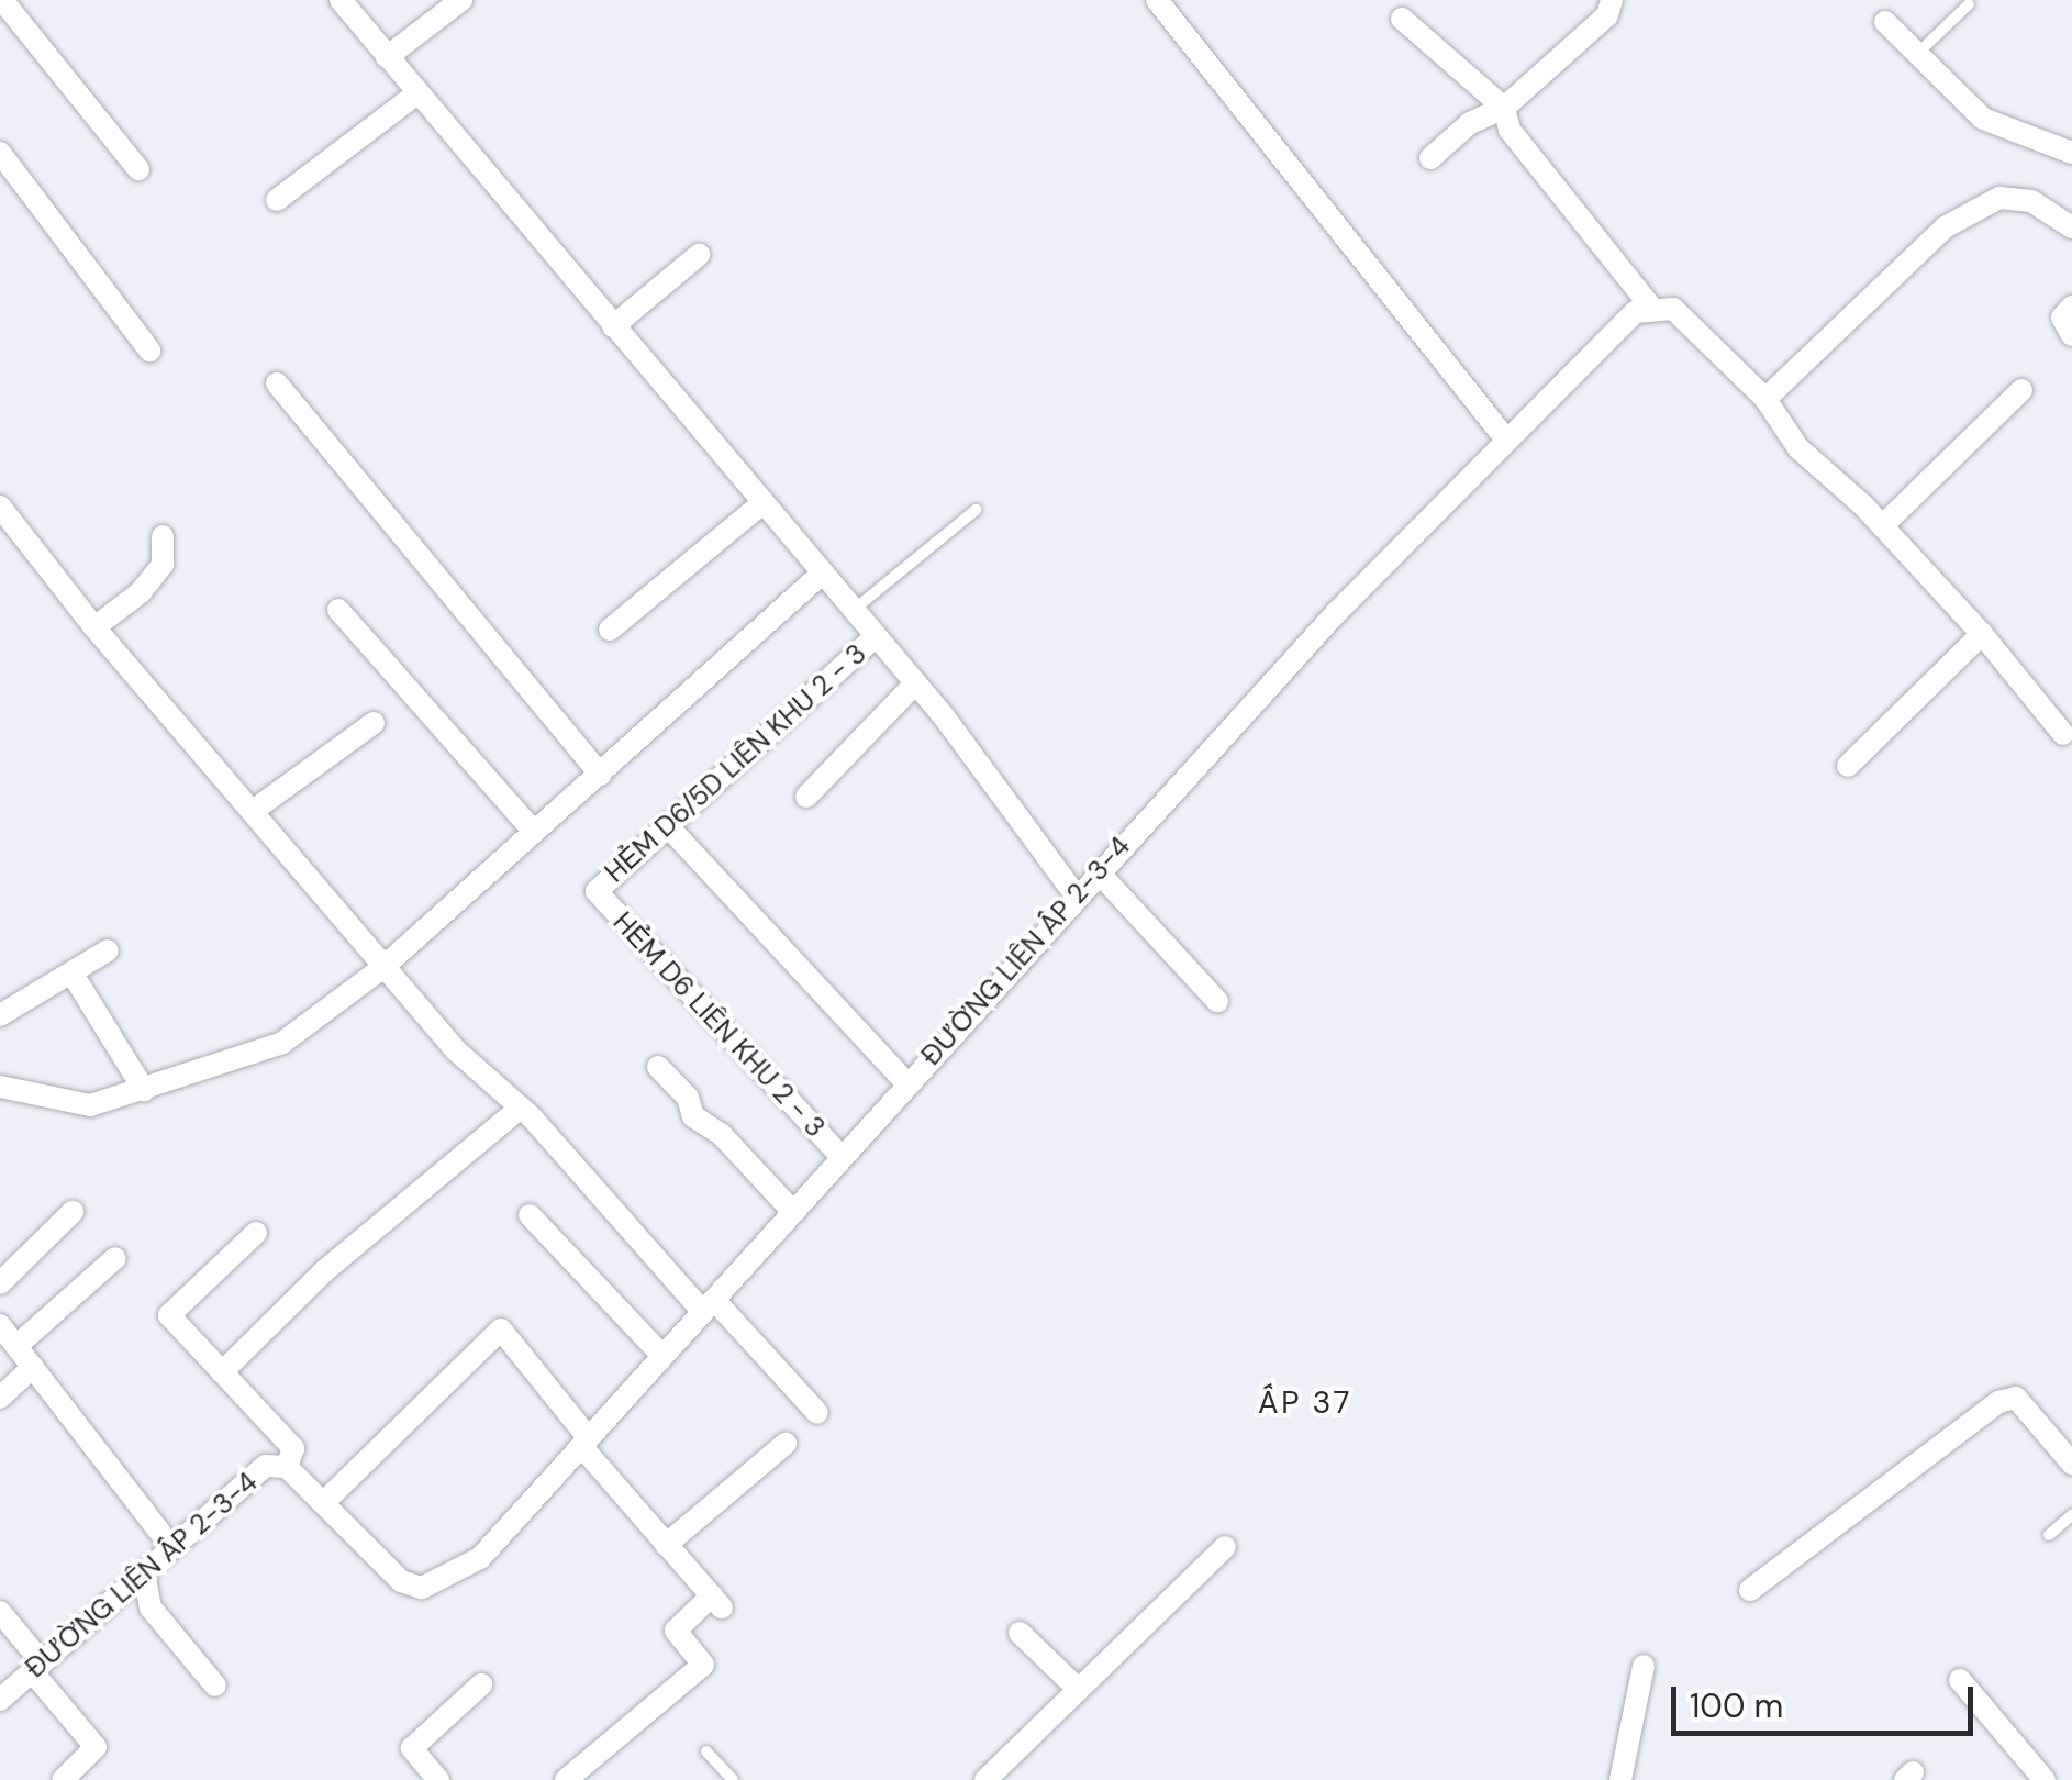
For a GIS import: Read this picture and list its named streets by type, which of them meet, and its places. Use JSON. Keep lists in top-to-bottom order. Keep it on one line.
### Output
{"streets":{"street":["HẺM D6/5D LIÊN KHU 2 - 3","ĐƯỜNG LIÊN ẤP 2-3-4","HẺM D6 LIÊN KHU 2 - 3"]},"crossings":[["HẺM D6/5D LIÊN KHU 2 - 3","HẺM D6 LIÊN KHU 2 - 3"],["ĐƯỜNG LIÊN ẤP 2-3-4","HẺM D6 LIÊN KHU 2 - 3"]],"districts":["ẤP 37"],"scale_bar":"100 m"}
